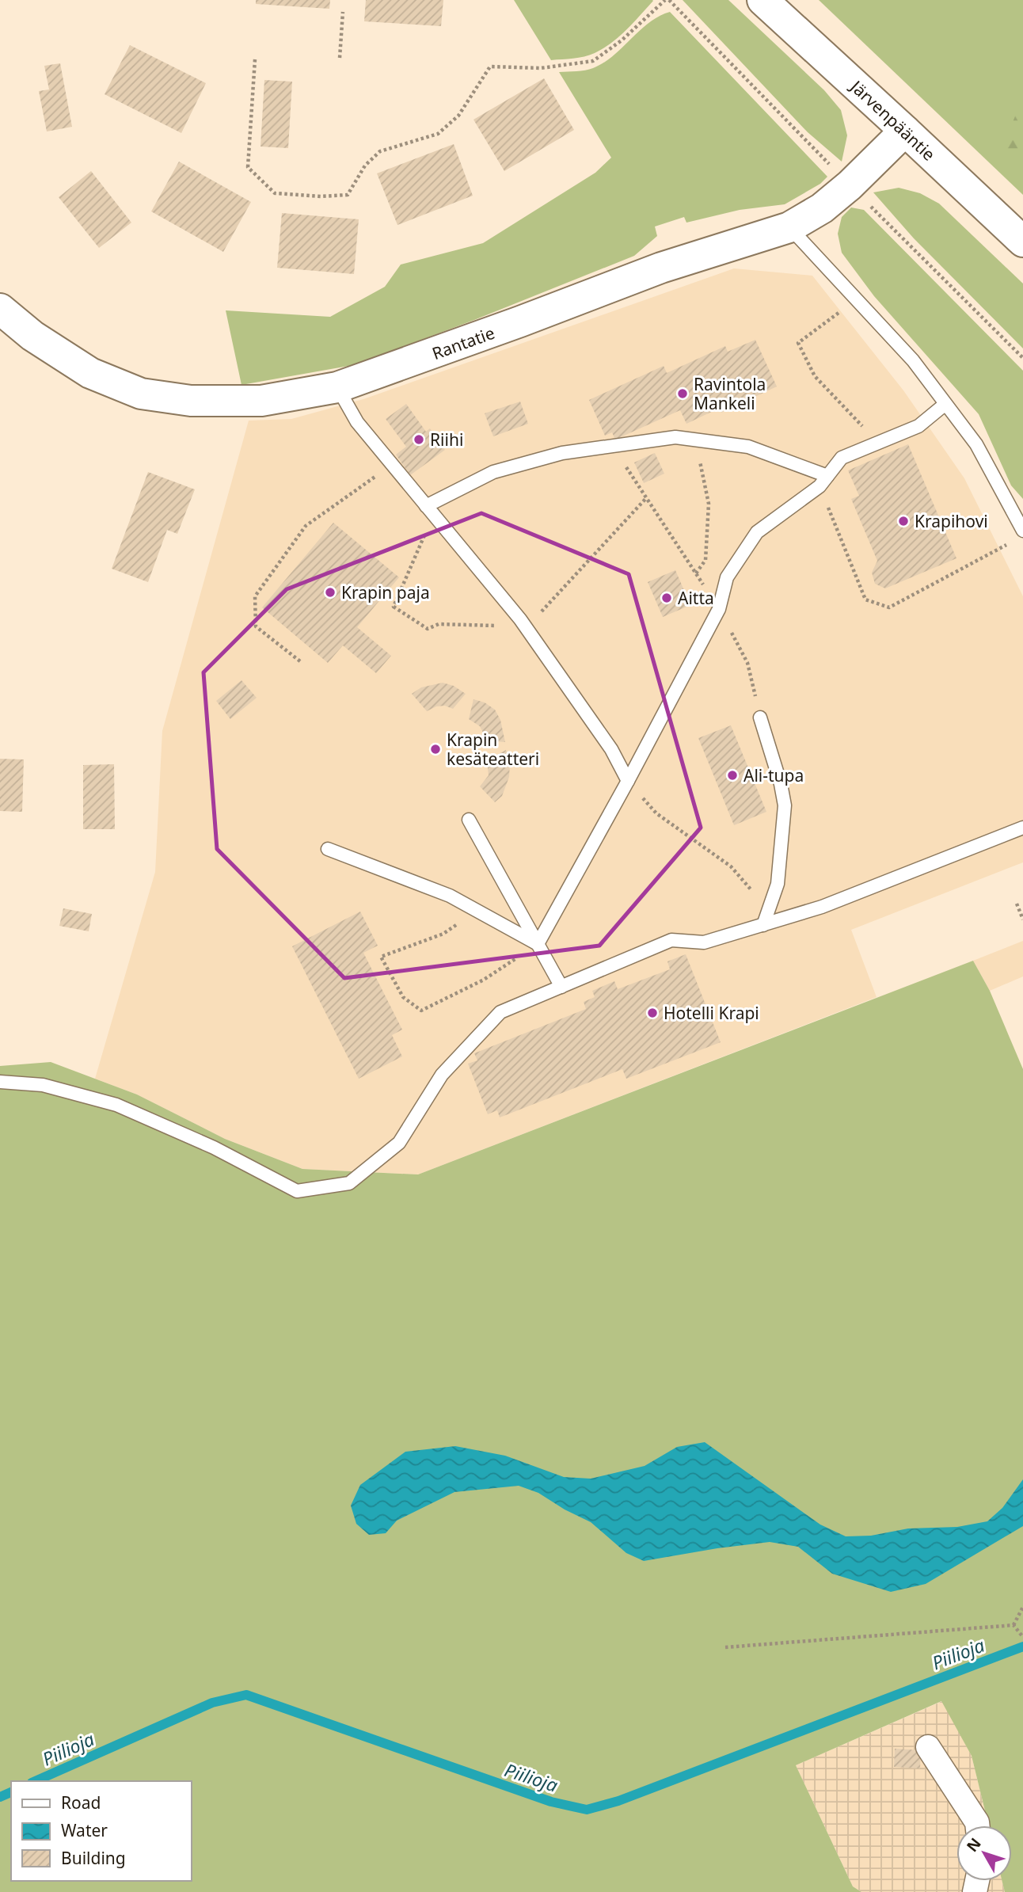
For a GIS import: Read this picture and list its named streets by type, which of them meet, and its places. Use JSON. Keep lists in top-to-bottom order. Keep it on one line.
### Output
{"streets":{"street":["Järvenpääntie","Rantatie"]},"crossings":[["Järvenpääntie","Rantatie"]],"water":["Piilioja"],"places":["Ravintola Mankeli","Riihi","Krapihovi","Krapin paja","Aitta","Krapin kesäteatteri","Ali-tupa","Hotelli Krapi"],"legend":["Road","Water","Building"],"north":"top left"}
